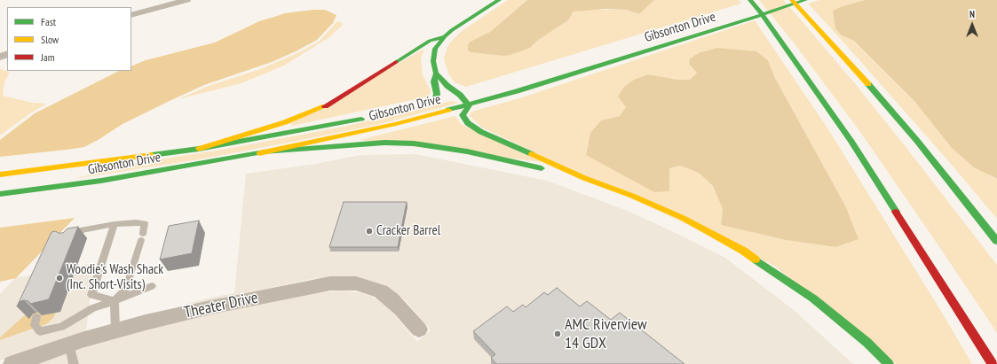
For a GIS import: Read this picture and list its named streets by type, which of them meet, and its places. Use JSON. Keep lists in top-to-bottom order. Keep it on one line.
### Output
{"streets":{"main road":["Gibsonton Drive"],"street":["Theater Drive"]},"places":["Cracker Barrel","Woodie's Wash Shack (Inc. Short-Visits)","AMC Riverview 14 GDX"],"legend":["Fast","Slow","Jam"],"north":"top"}
